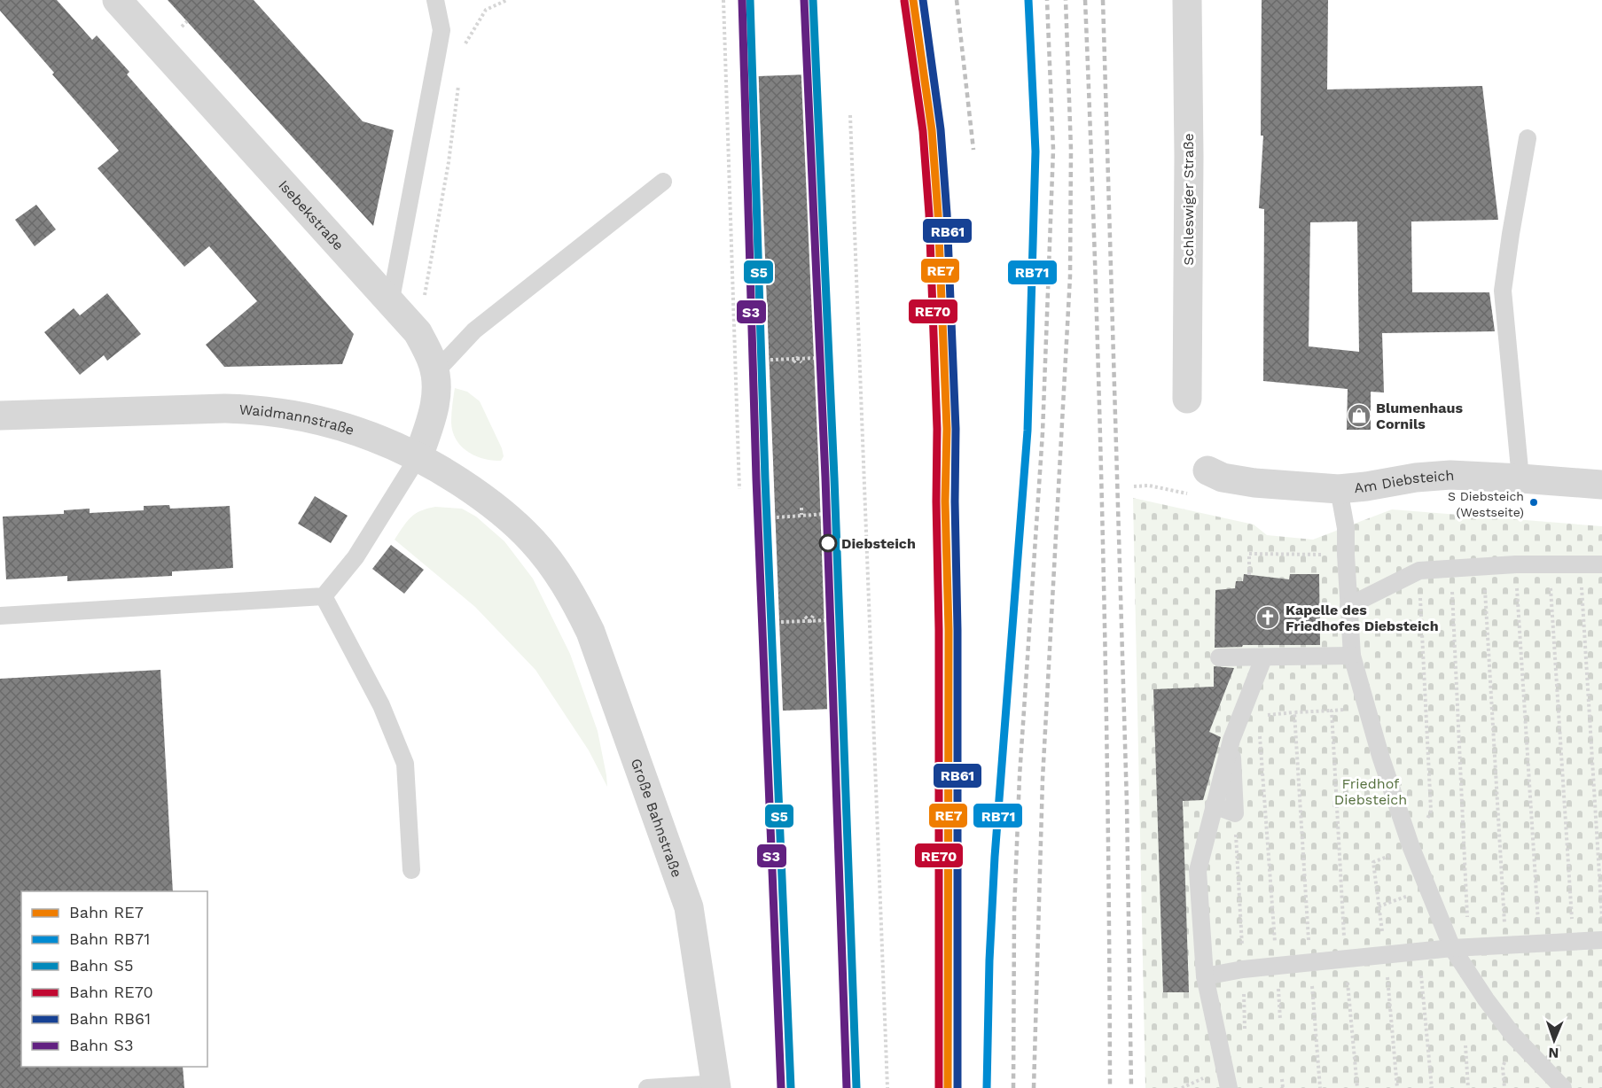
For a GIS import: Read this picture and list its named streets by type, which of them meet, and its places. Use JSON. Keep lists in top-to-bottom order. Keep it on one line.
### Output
{"streets":{"street":["Schleswiger Straße","Isebekstraße","Waidmannstraße","Am Diebsteich","Große Bahnstraße"]},"crossings":[["Isebekstraße","Waidmannstraße"],["Waidmannstraße","Große Bahnstraße"]],"parks":["Friedhof Diebsteich"],"places":{"shop":["Blumenhaus Cornils"],"other":["S Diebsteich (Westseite)","Diebsteich"],"church":["Kapelle des Friedhofes Diebsteich"]},"lines":["rail line RE7","rail line RB71","rail line S5","rail line RB61","rail line S3","rail line RE70"],"legend":["Bahn RE7","Bahn RB71","Bahn S5","Bahn RE70","Bahn RB61","Bahn S3"],"north":"bottom"}
